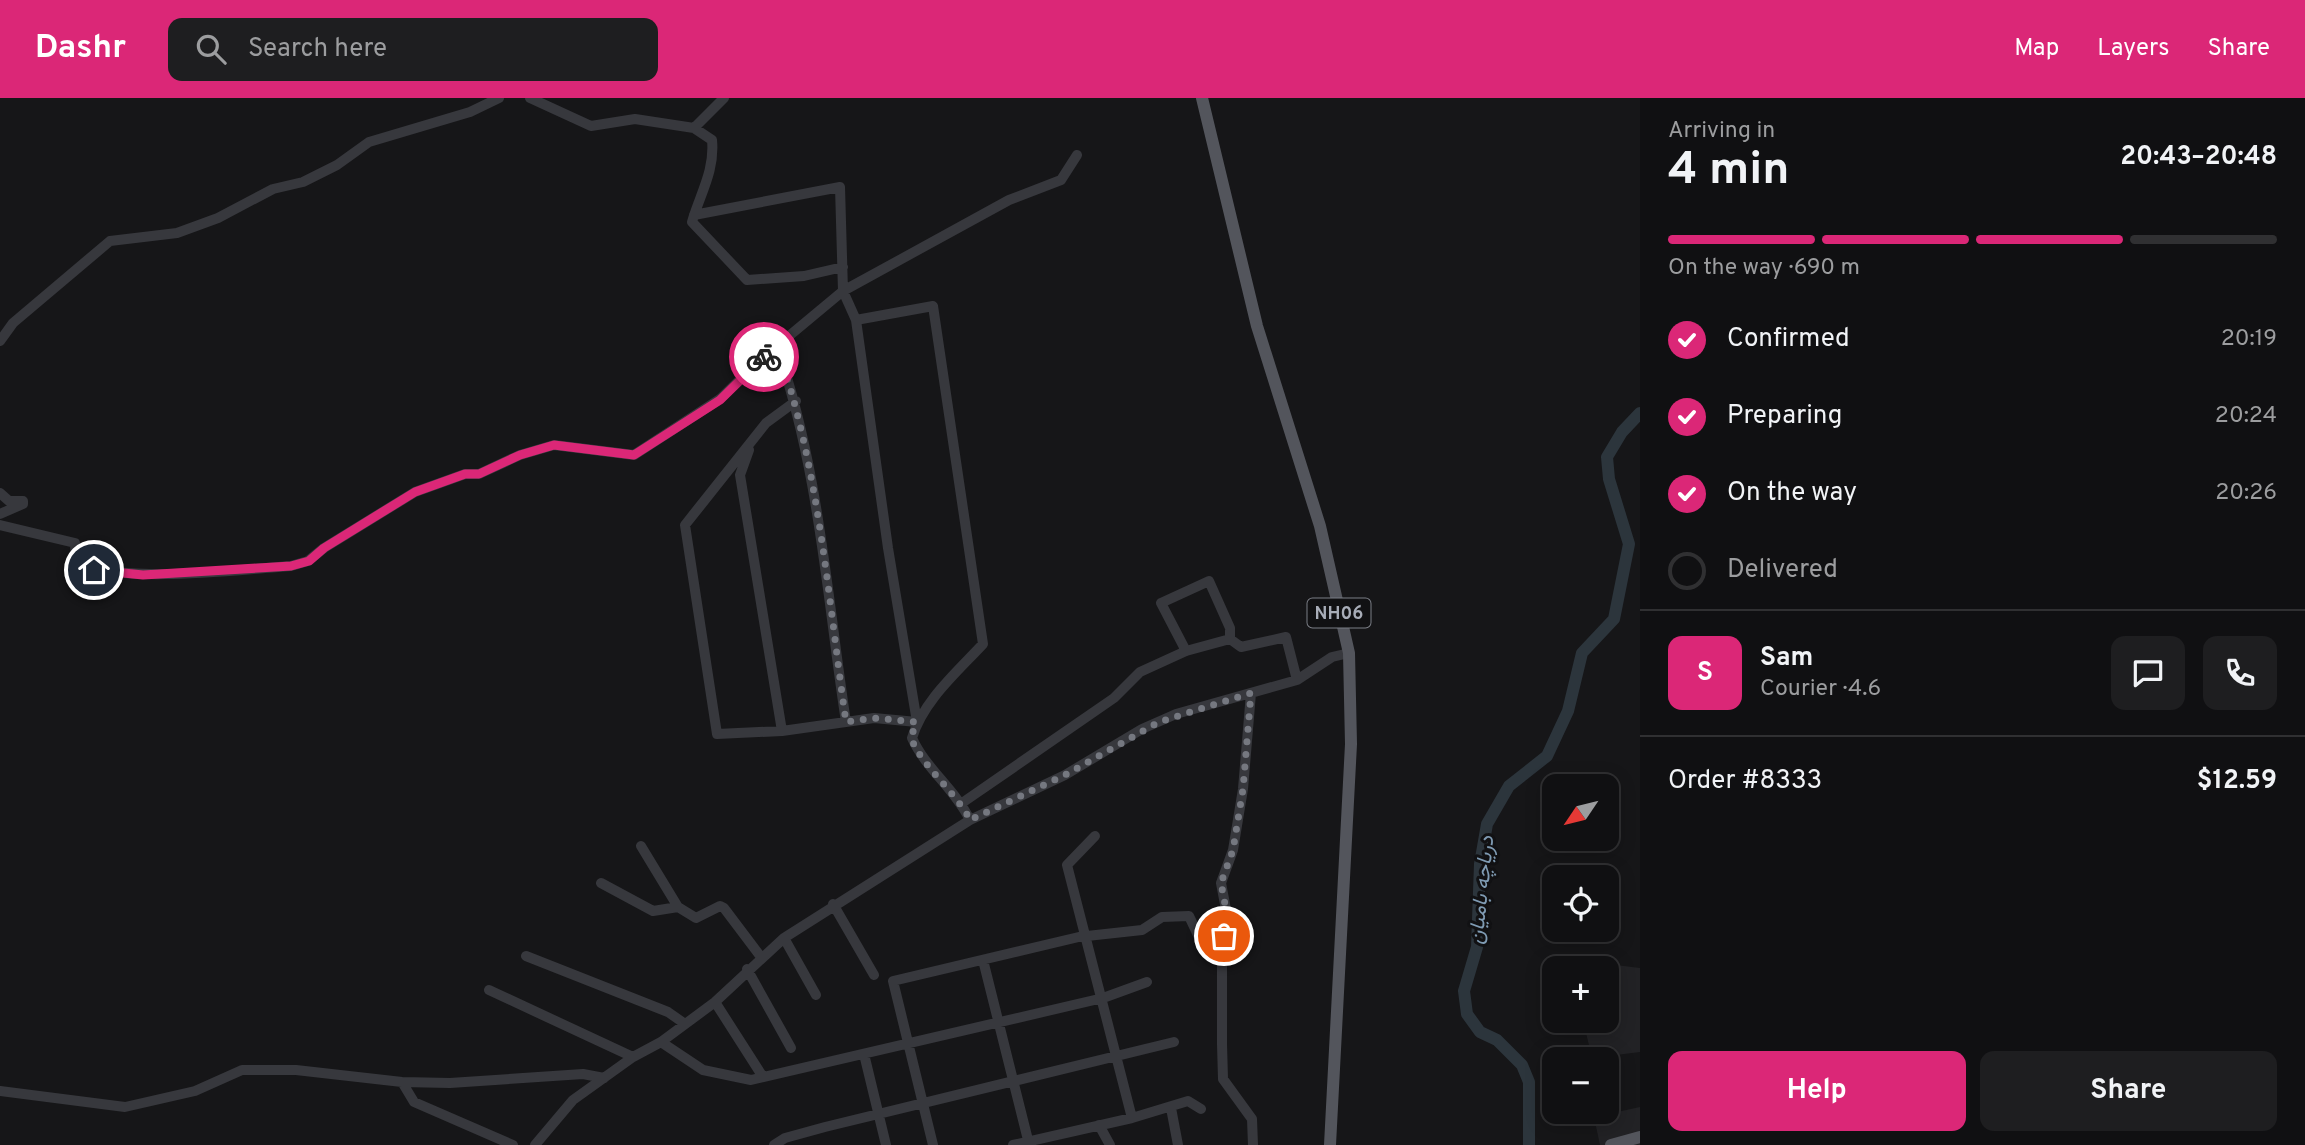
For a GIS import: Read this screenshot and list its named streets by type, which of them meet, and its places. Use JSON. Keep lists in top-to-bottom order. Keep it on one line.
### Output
{"streets":{"main road":["NH06"]},"water":["دریاچه بامیان"],"north":"bottom left","page":{"header":"Dashr","search":"Search here","nav":["Map","Layers","Share"],"heading":["4 min","Arriving in","20:43–20:48"],"panel":["Sam","Courier · 4.6","Order #8333","$12.59"],"bar":"On the way · 690 m","list":[["Confirmed","20:19"],["Preparing","20:24"],["On the way","20:26"],"Delivered"],"round":"S","map_buttons":["+","−"],"buttons":["Help","Share"]}}
